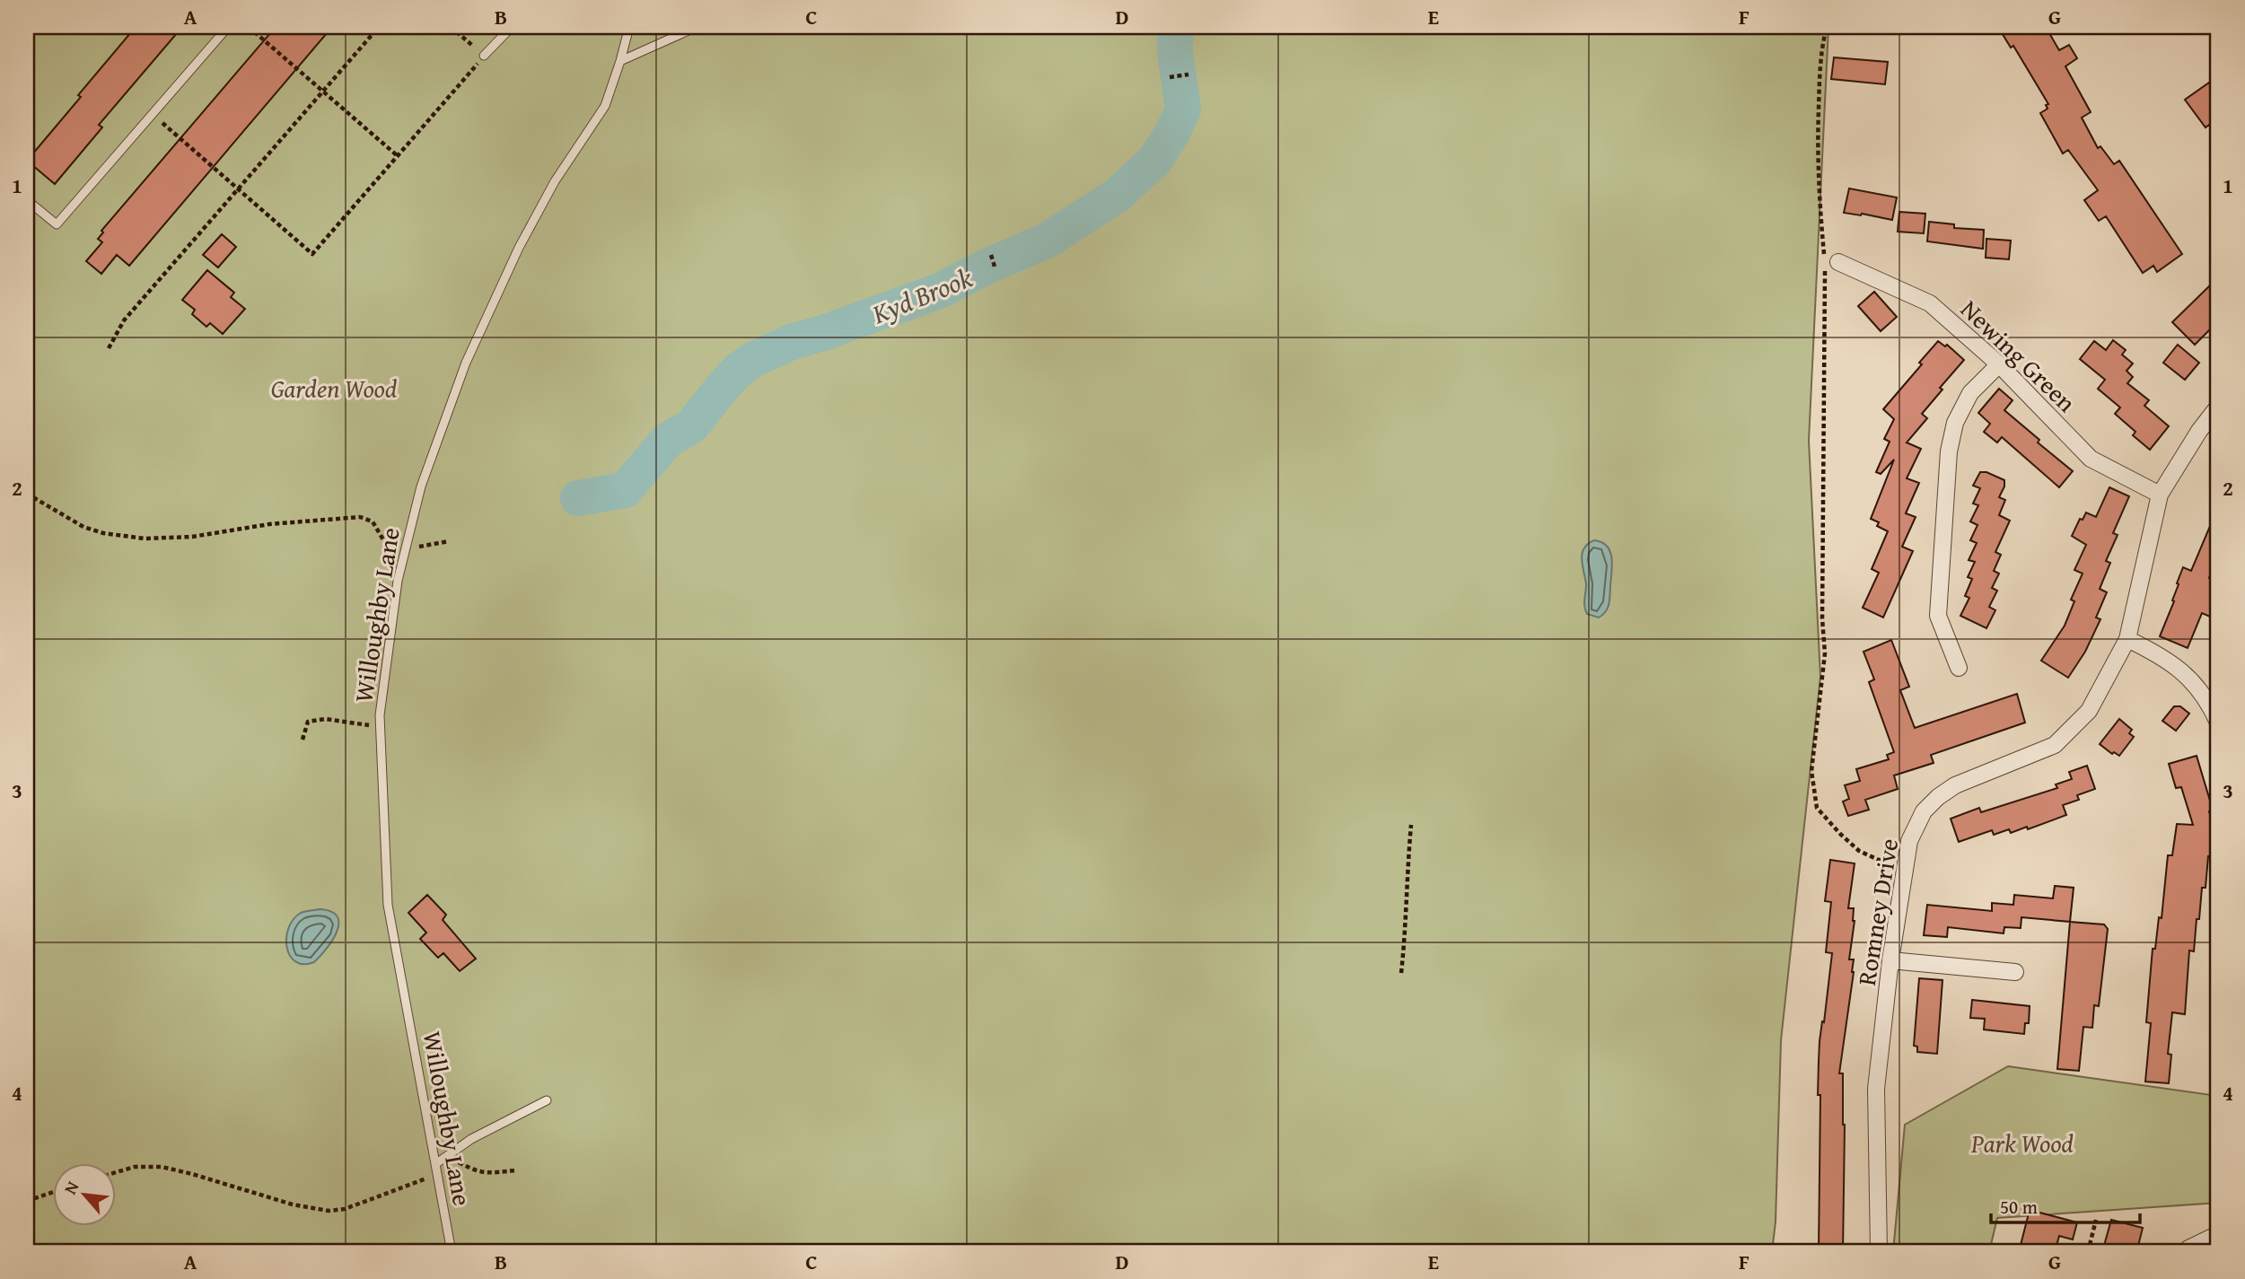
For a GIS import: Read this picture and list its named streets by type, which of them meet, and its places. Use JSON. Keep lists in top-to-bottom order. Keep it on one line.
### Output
{"streets":{"street":["Newing Green","Romney Drive"],"lane":["Willoughby Lane"]},"crossings":[["Newing Green","Romney Drive"]],"water":["Kyd Brook"],"parks":["Garden Wood","Park Wood"],"scale_bar":"50 m","north":"top left","grid":{"columns":["A","B","C","D","E","F","G"],"rows":["1","2","3","4"]}}
